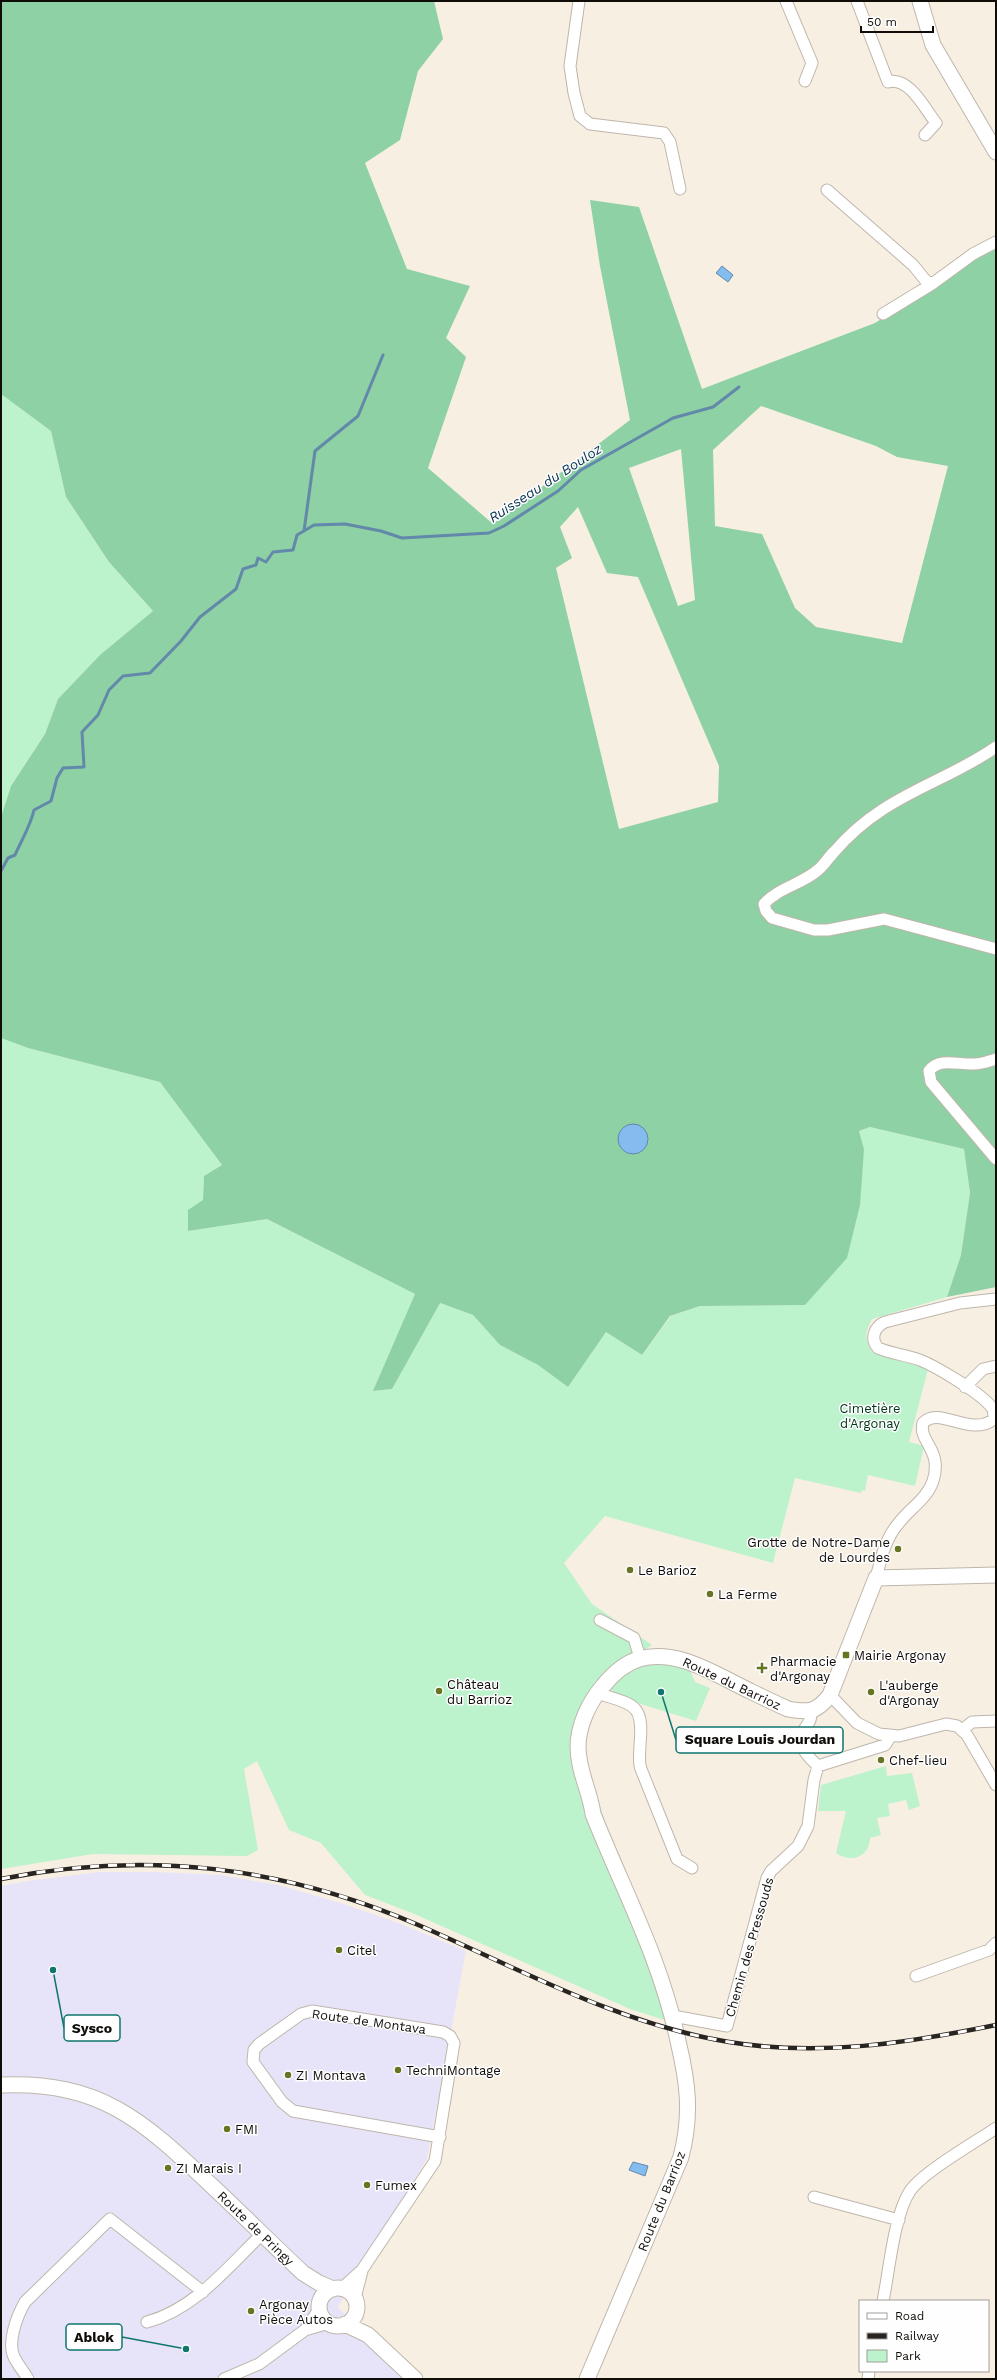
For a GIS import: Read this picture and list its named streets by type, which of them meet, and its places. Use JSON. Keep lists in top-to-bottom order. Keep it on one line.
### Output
{"streets":{"street":["Route du Barrioz","Chemin des Pressouds","Route de Montava","Route de Pringy"]},"crossings":[["Route du Barrioz","Chemin des Pressouds"],["Route de Montava","Route de Pringy"]],"water":["Ruisseau du Bouloz"],"parks":["Cimetière d'Argonay"],"places":{"other":["Grotte de Notre-Dame de Lourdes","Le Barioz","La Ferme","Château du Barrioz","Square Louis Jourdan","L'auberge d'Argonay","Chef-lieu","Citel","Sysco","TechniMontage","ZI Montava","FMI","ZI Marais I","Fumex","Argonay Pièce Autos","Ablok"],"transit":["Mairie Argonay"],"health":["Pharmacie d'Argonay"]},"legend":["Road","Railway","Park"],"scale_bar":"50 m"}
